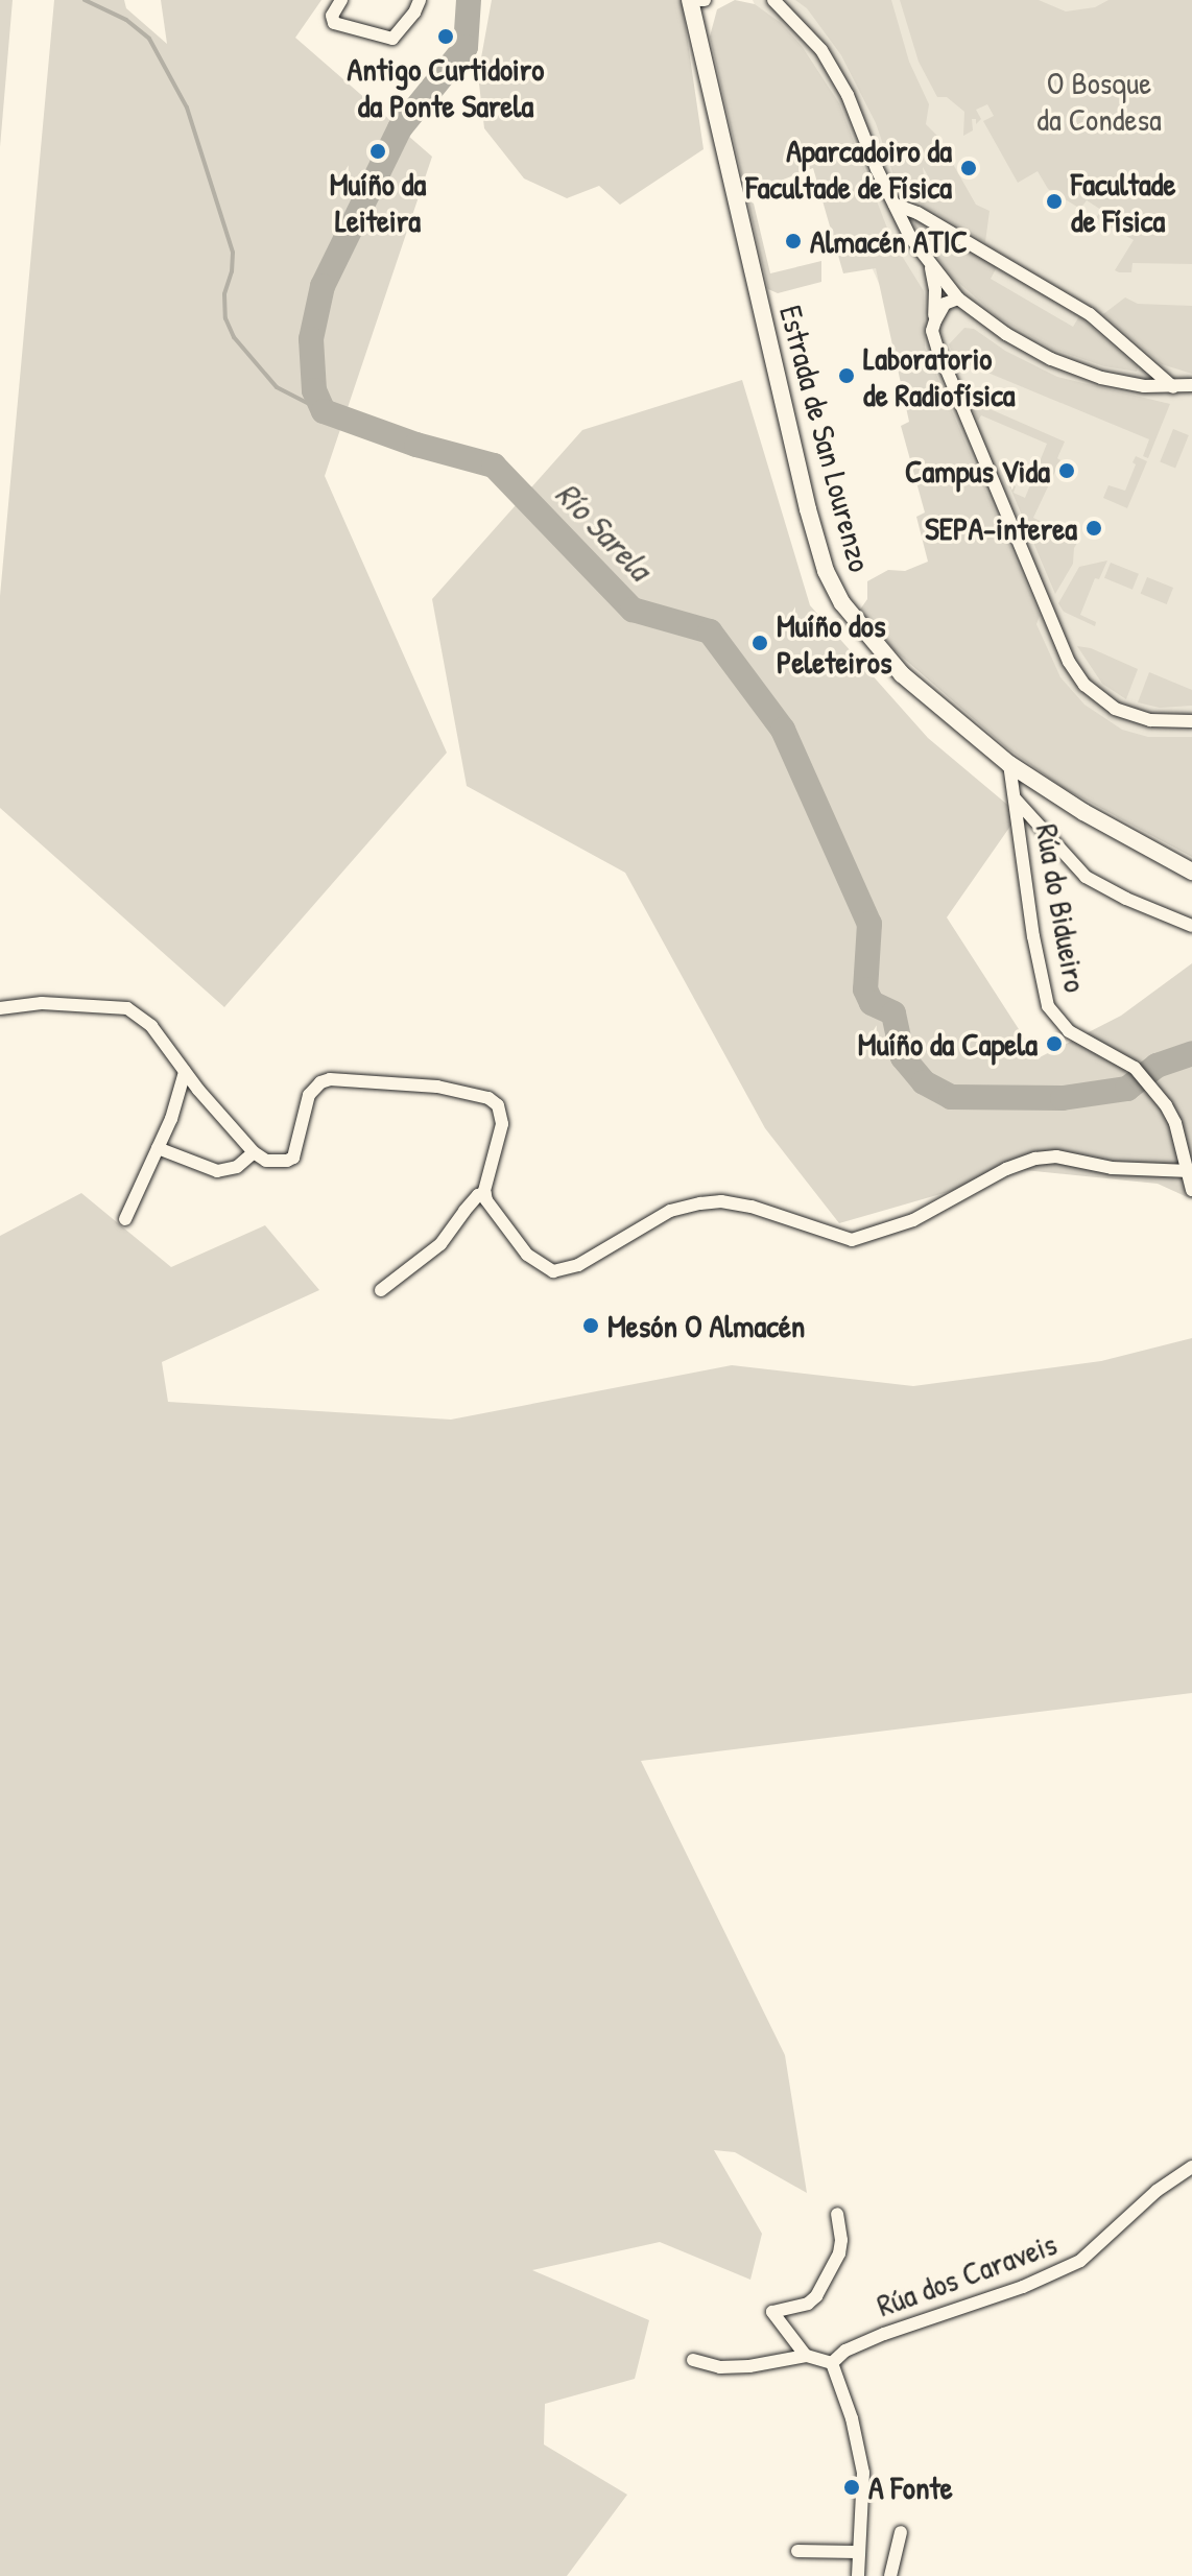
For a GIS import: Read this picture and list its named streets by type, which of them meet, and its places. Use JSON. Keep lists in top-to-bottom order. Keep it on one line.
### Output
{"streets":{"street":["Estrada de San Lourenzo","Rúa do Bidueiro","Rúa dos Caraveis"]},"crossings":[["Estrada de San Lourenzo","Rúa do Bidueiro"]],"water":["Río Sarela"],"parks":["O Bosque da Condesa"],"places":["Antigo Curtidoiro da Ponte Sarela","Muíño da Leiteira","Aparcadoiro da Facultade de Física","Facultade de Física","Almacén ATIC","Laboratorio de Radiofísica","Campus Vida","SEPA-interea","Muíño dos Peleteiros","Muíño da Capela","Mesón O Almacén","A Fonte"]}
